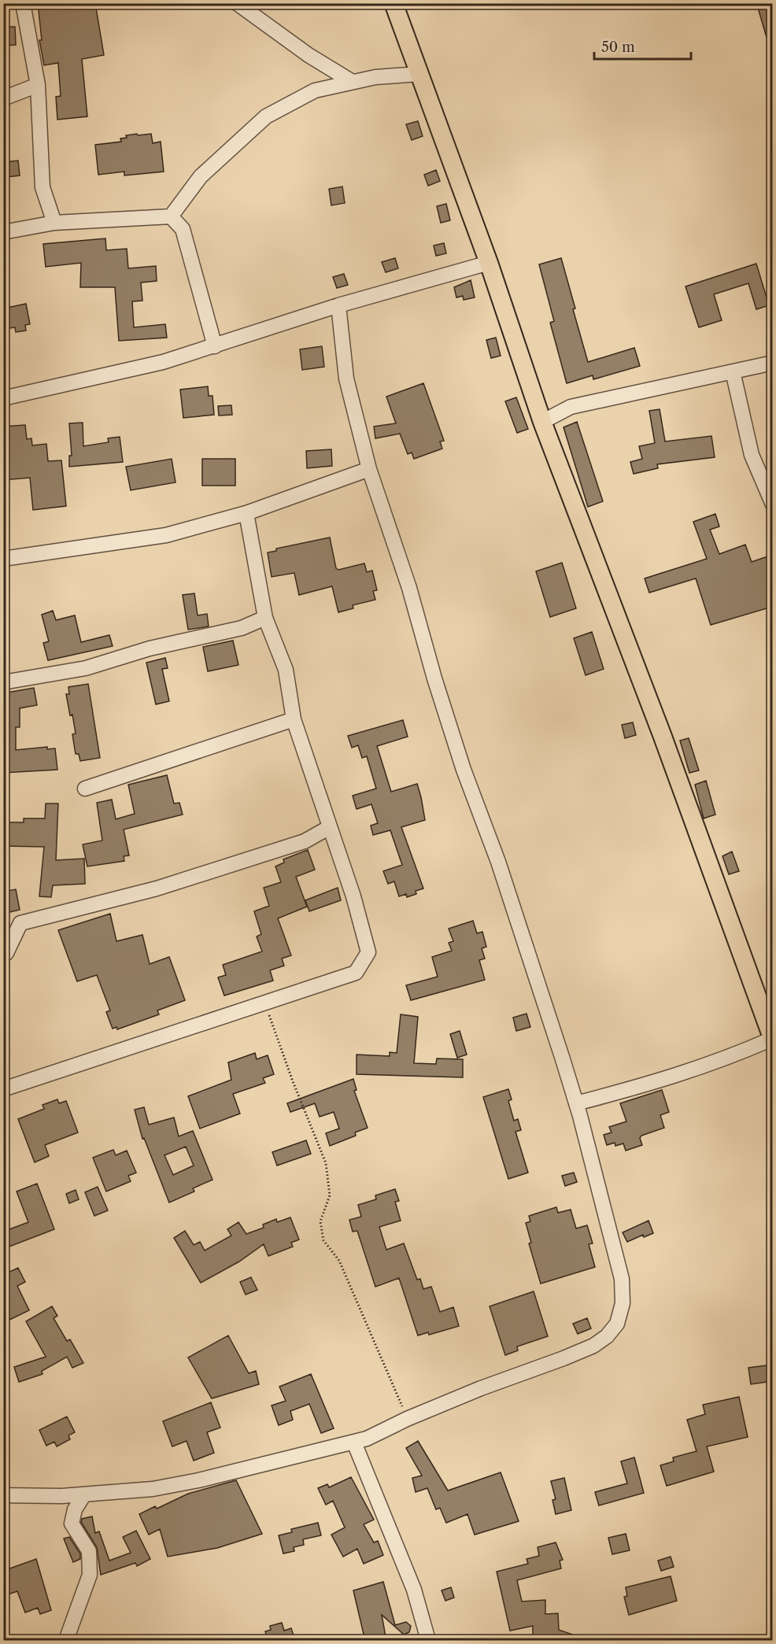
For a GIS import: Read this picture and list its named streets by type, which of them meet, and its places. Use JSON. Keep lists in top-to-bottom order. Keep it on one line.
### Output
{"scale_bar":"50 m"}
